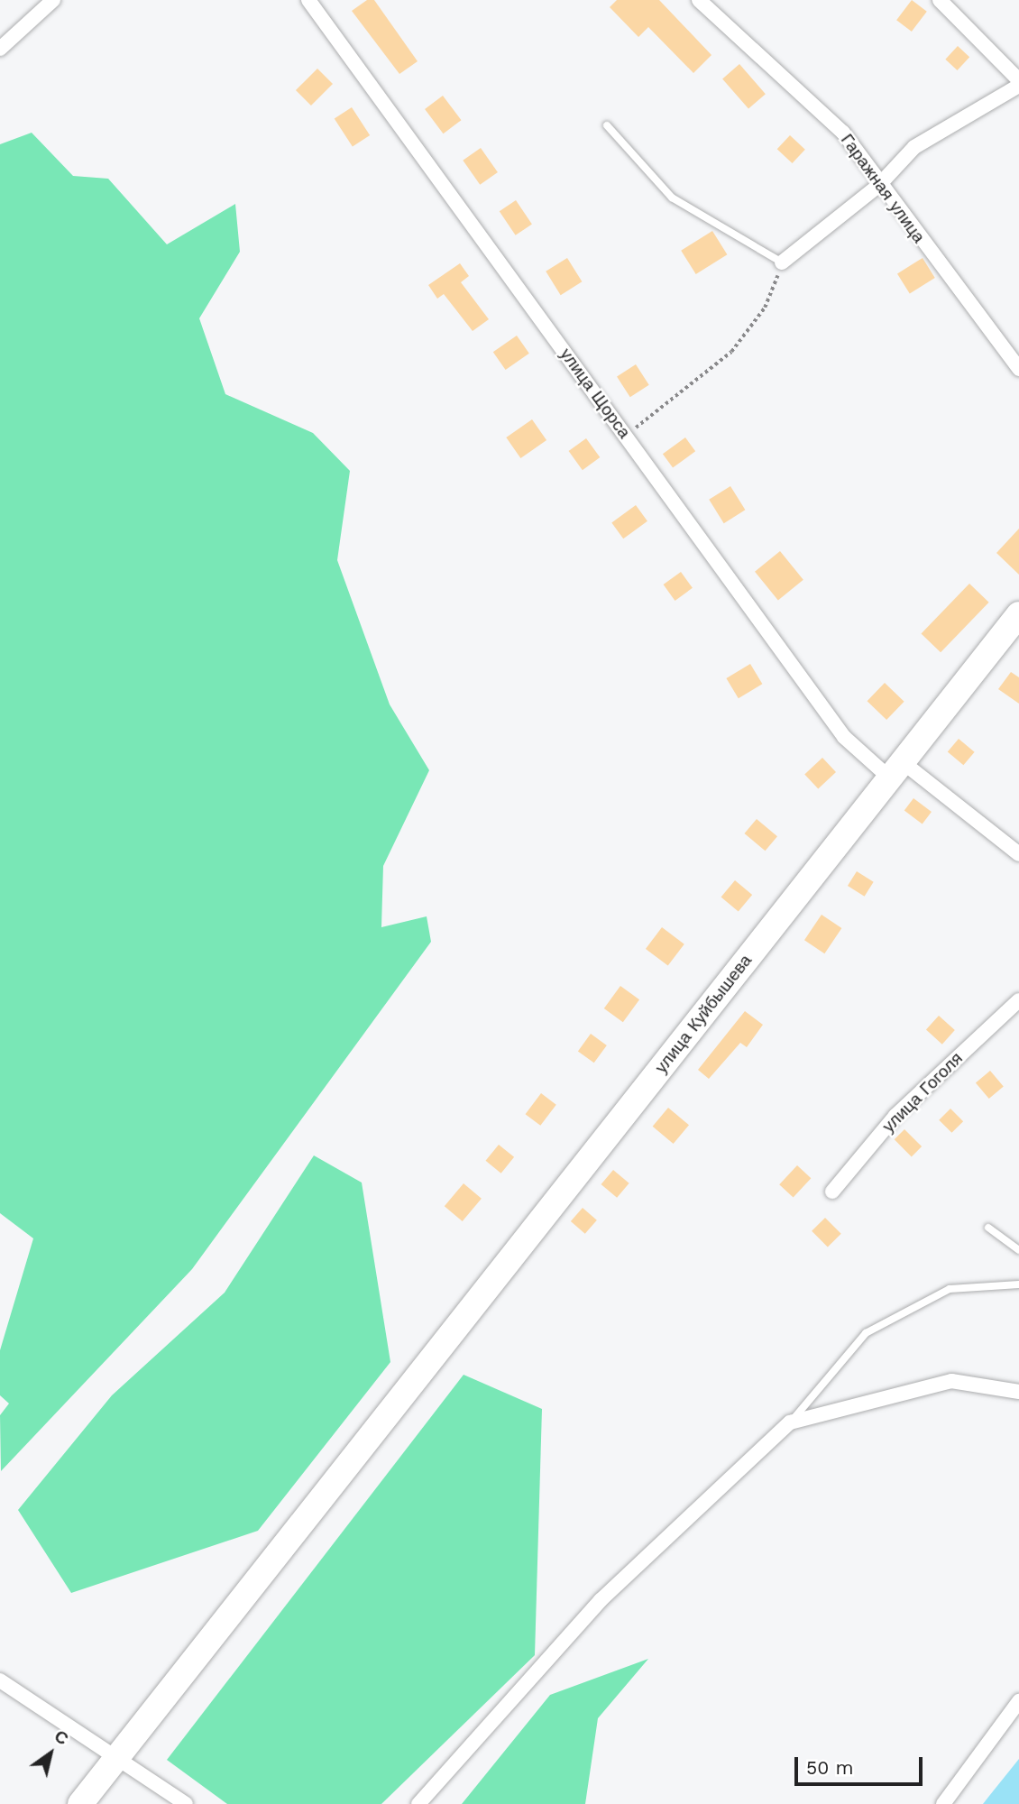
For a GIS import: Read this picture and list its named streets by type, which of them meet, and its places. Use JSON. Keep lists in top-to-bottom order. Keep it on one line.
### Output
{"streets":{"highway":["улица Куйбышева"],"street":["Гаражная улица","улица Щорса","улица Гоголя"]},"crossings":[["улица Щорса","улица Куйбышева"]],"scale_bar":"50 m","north":"top right"}
